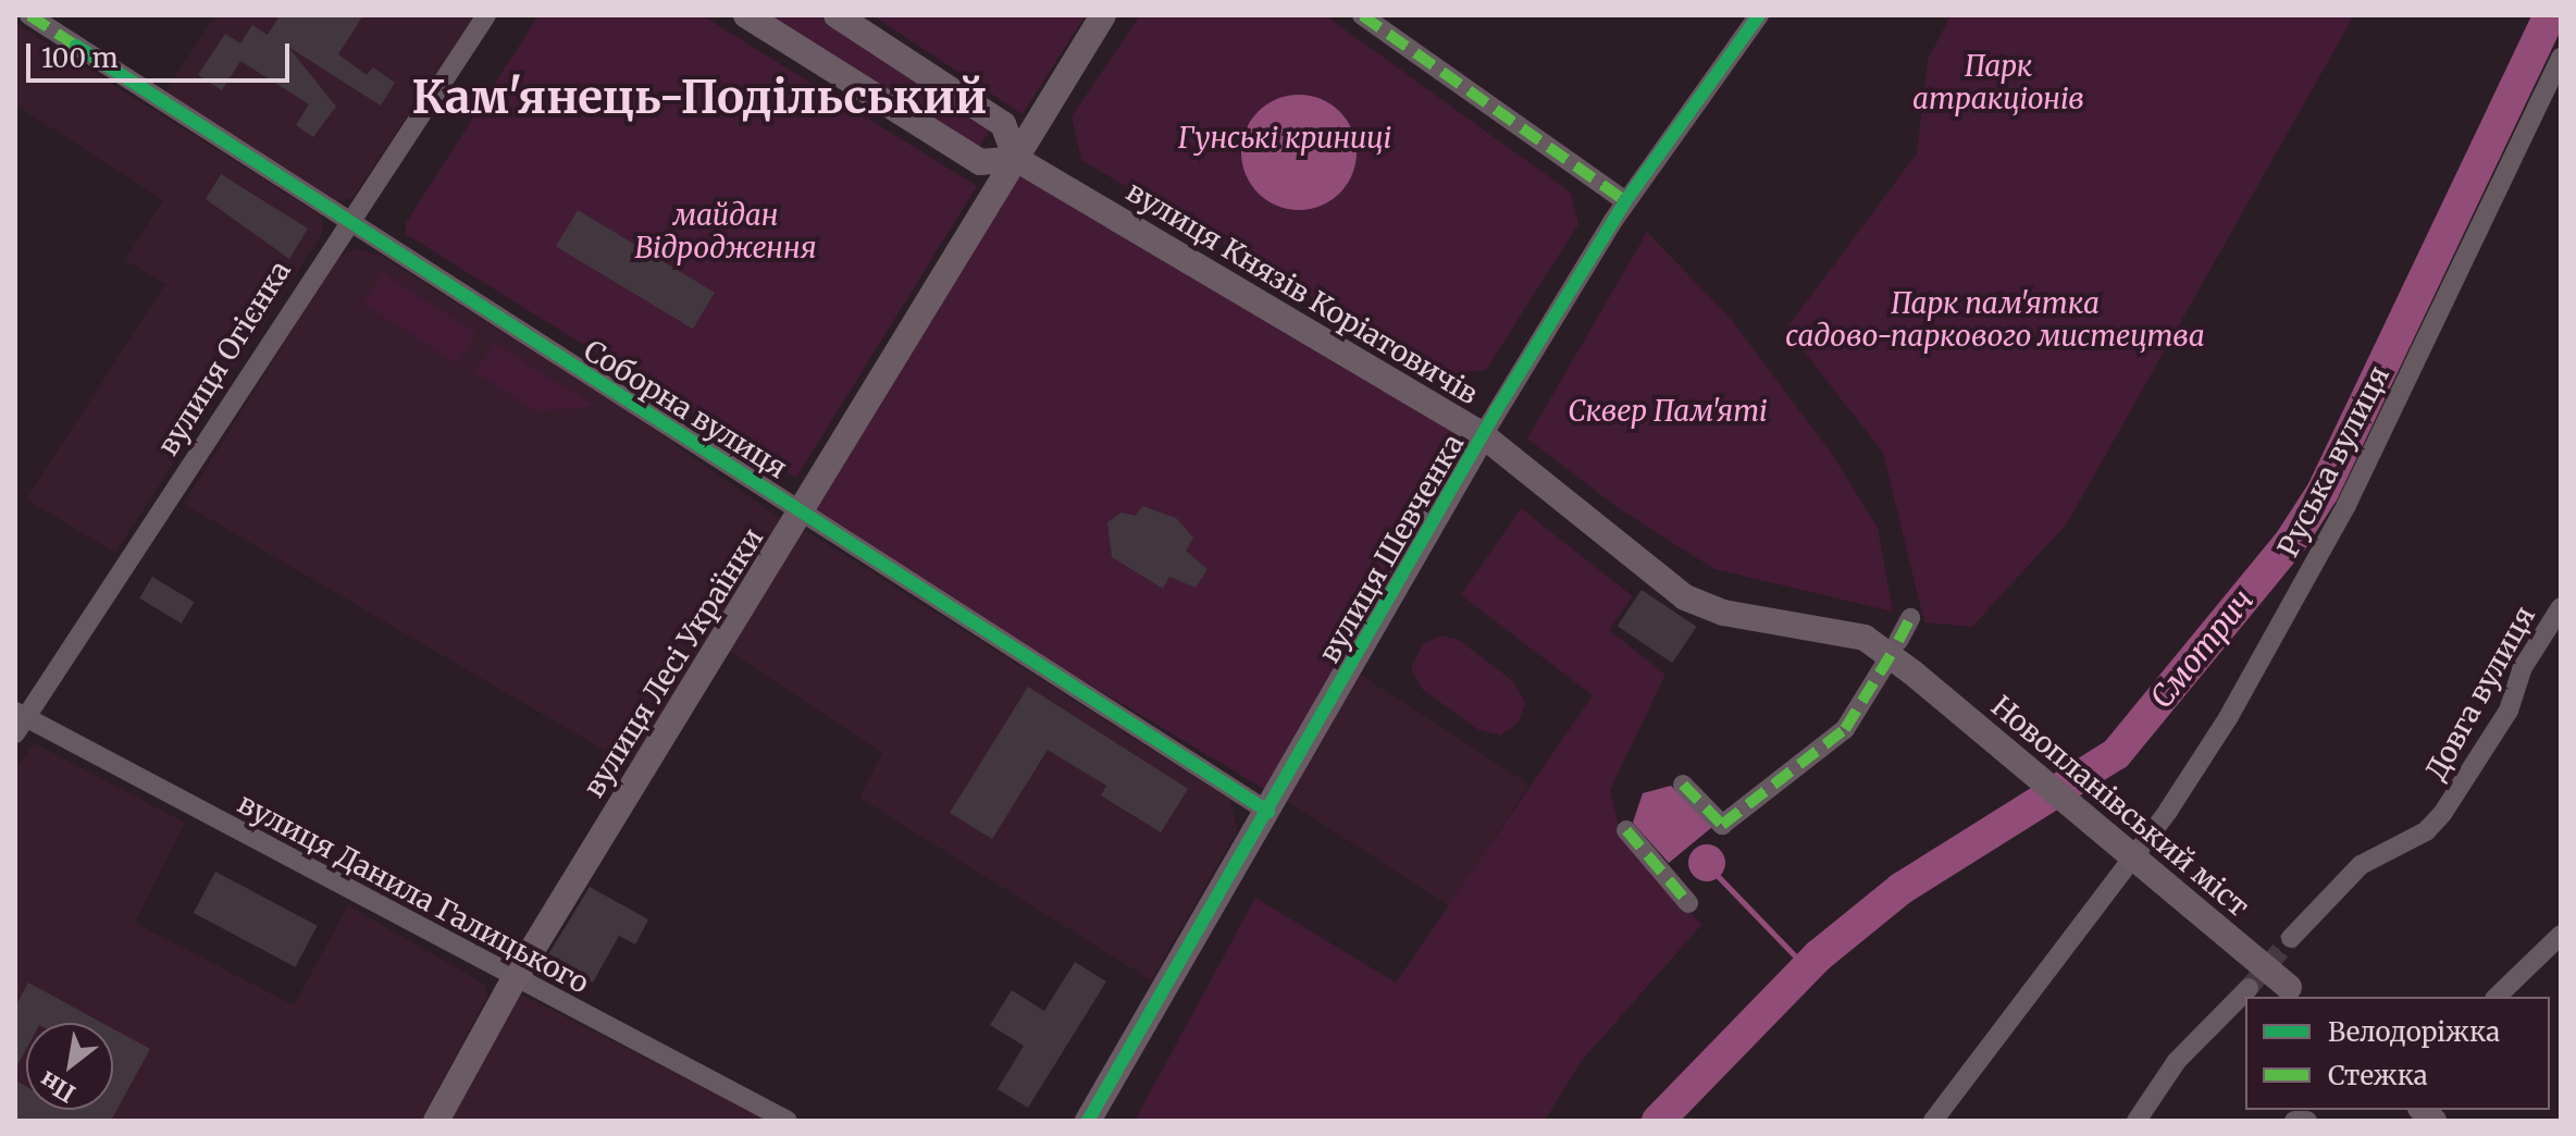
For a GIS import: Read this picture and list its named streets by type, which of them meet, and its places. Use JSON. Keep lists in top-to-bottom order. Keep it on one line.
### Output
{"streets":{"main road":["вулиця Князів Коріатовичів","вулиця Шевченка","вулиця Лесі Українки","Новопланівський міст"],"street":["вулиця Огієнка","Соборна вулиця","Руська вулиця","Довга вулиця","вулиця Данила Галицького"]},"crossings":[["вулиця Князів Коріатовичів","вулиця Шевченка"],["вулиця Князів Коріатовичів","вулиця Лесі Українки"],["вулиця Князів Коріатовичів","Новопланівський міст"],["вулиця Огієнка","Соборна вулиця"],["вулиця Огієнка","вулиця Данила Галицького"],["Соборна вулиця","вулиця Шевченка"],["Соборна вулиця","вулиця Лесі Українки"],["вулиця Лесі Українки","вулиця Данила Галицького"]],"districts":["Кам'янець-Подільський"],"water":["Смотрич"],"parks":["Парк атракціонів","Гунські криниці","майдан Відродження","Парк пам'ятка садово-паркового мистецтва","Сквер Пам'яті"],"legend":["Велодоріжка","Стежка"],"scale_bar":"100 m","north":"bottom left"}
